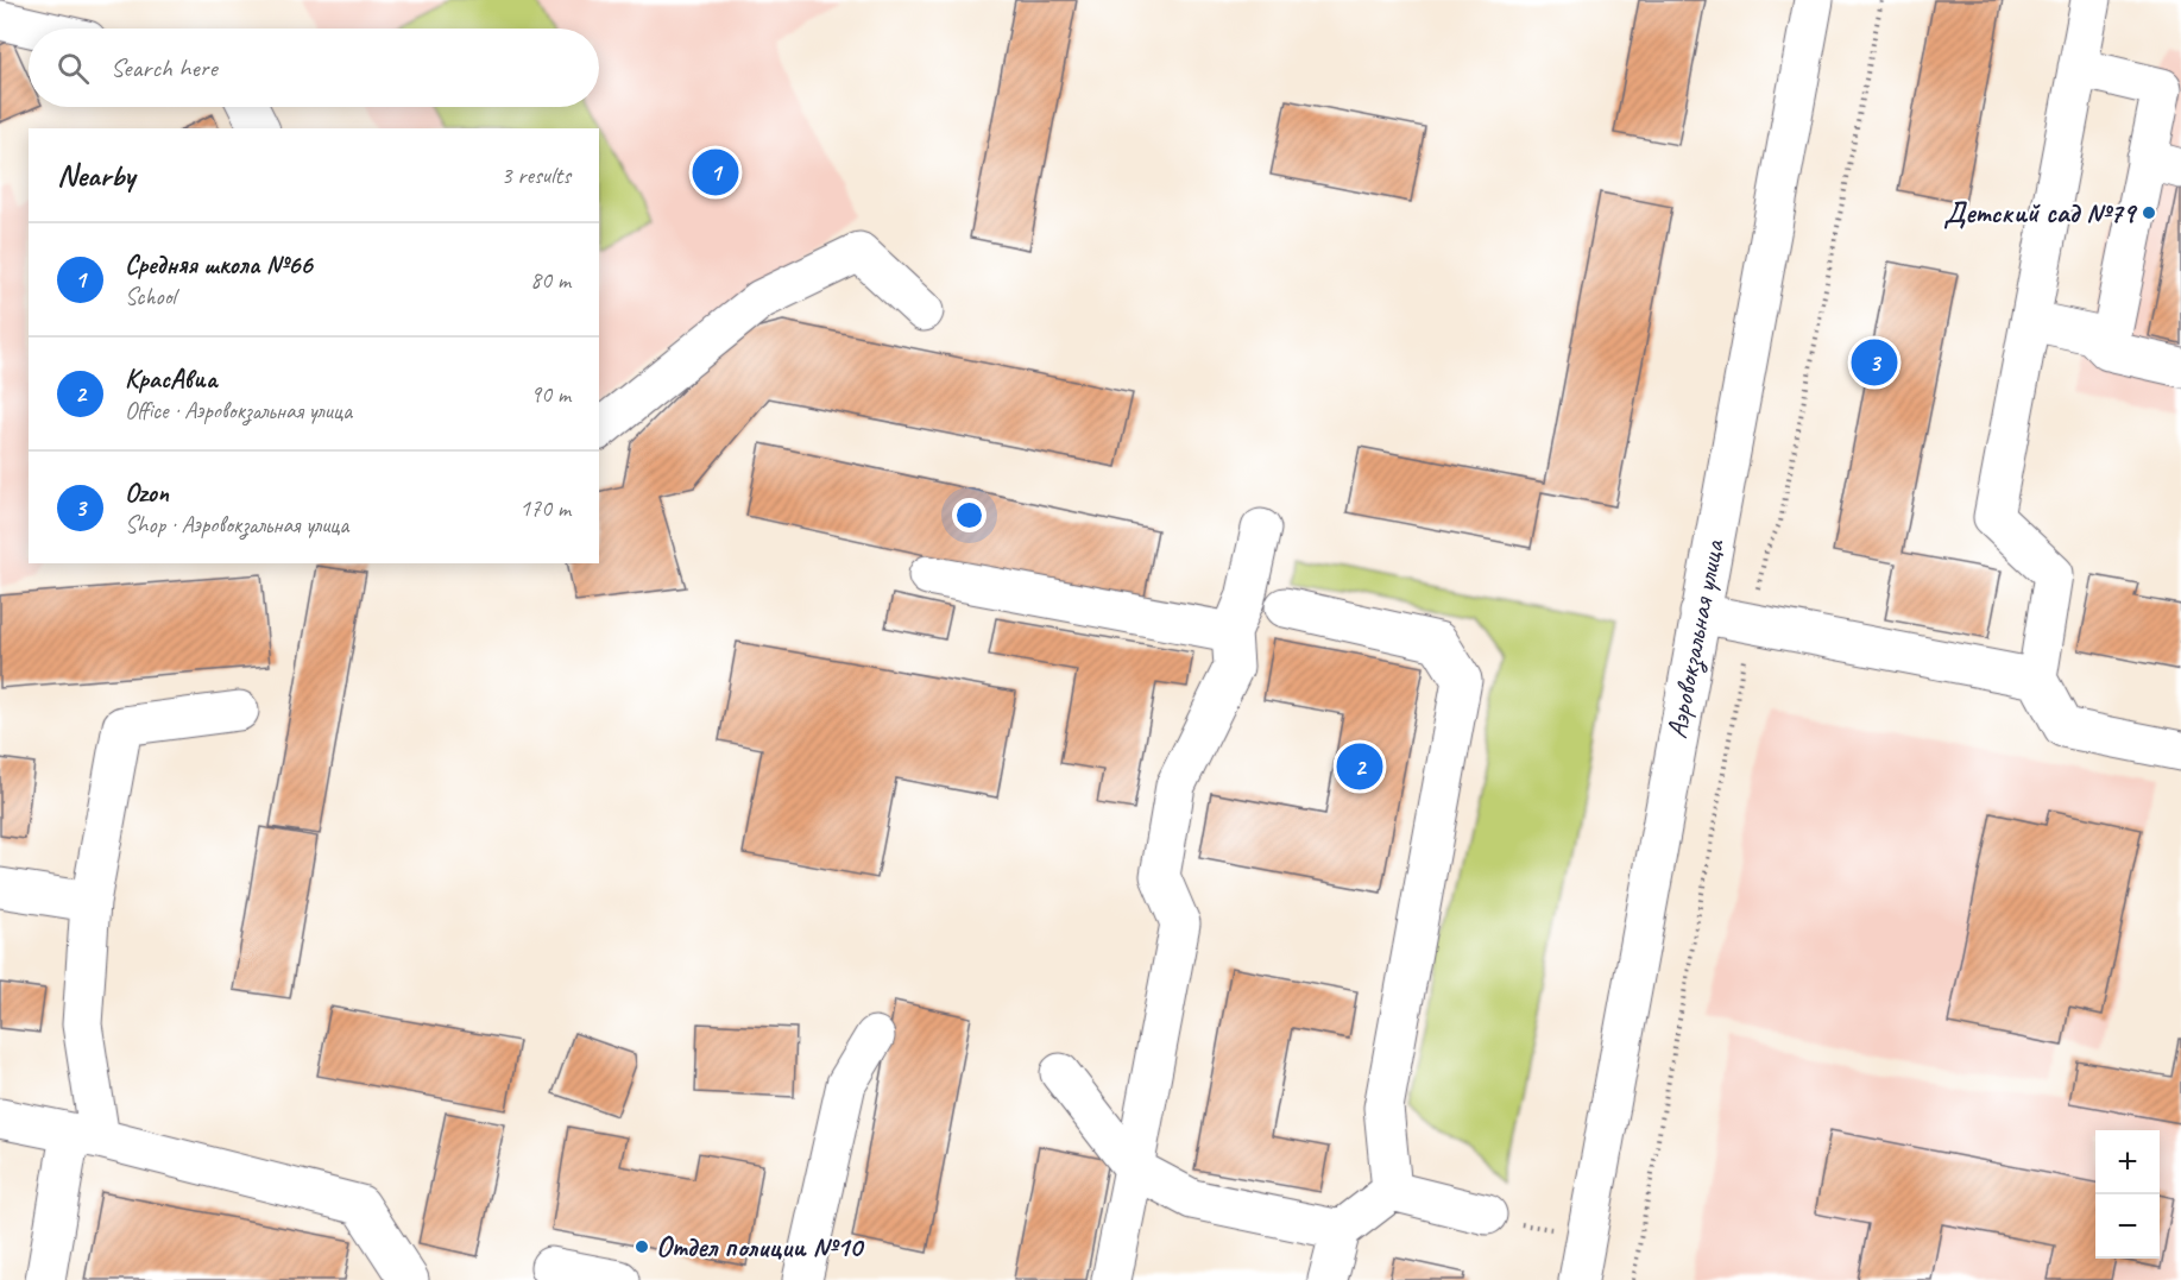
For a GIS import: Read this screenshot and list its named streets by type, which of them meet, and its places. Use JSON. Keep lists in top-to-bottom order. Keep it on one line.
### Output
{"streets":{"street":["Аэровокзальная улица"]},"places":["Детский сад №79","Отдел полиции №10"],"page":{"search":"Search here","heading":["Nearby","3 results"],"pins":["1","3","2"],"list":[{"mark":"1","name":"Средняя школа №66","note":"School","value":"80 m"},{"mark":"2","name":"КрасАвиа","note":"Office · Аэровокзальная улица","value":"90 m"},{"mark":"3","name":"Ozon","note":"Shop · Аэровокзальная улица","value":"170 m"}],"map_buttons":["+","−"]}}
